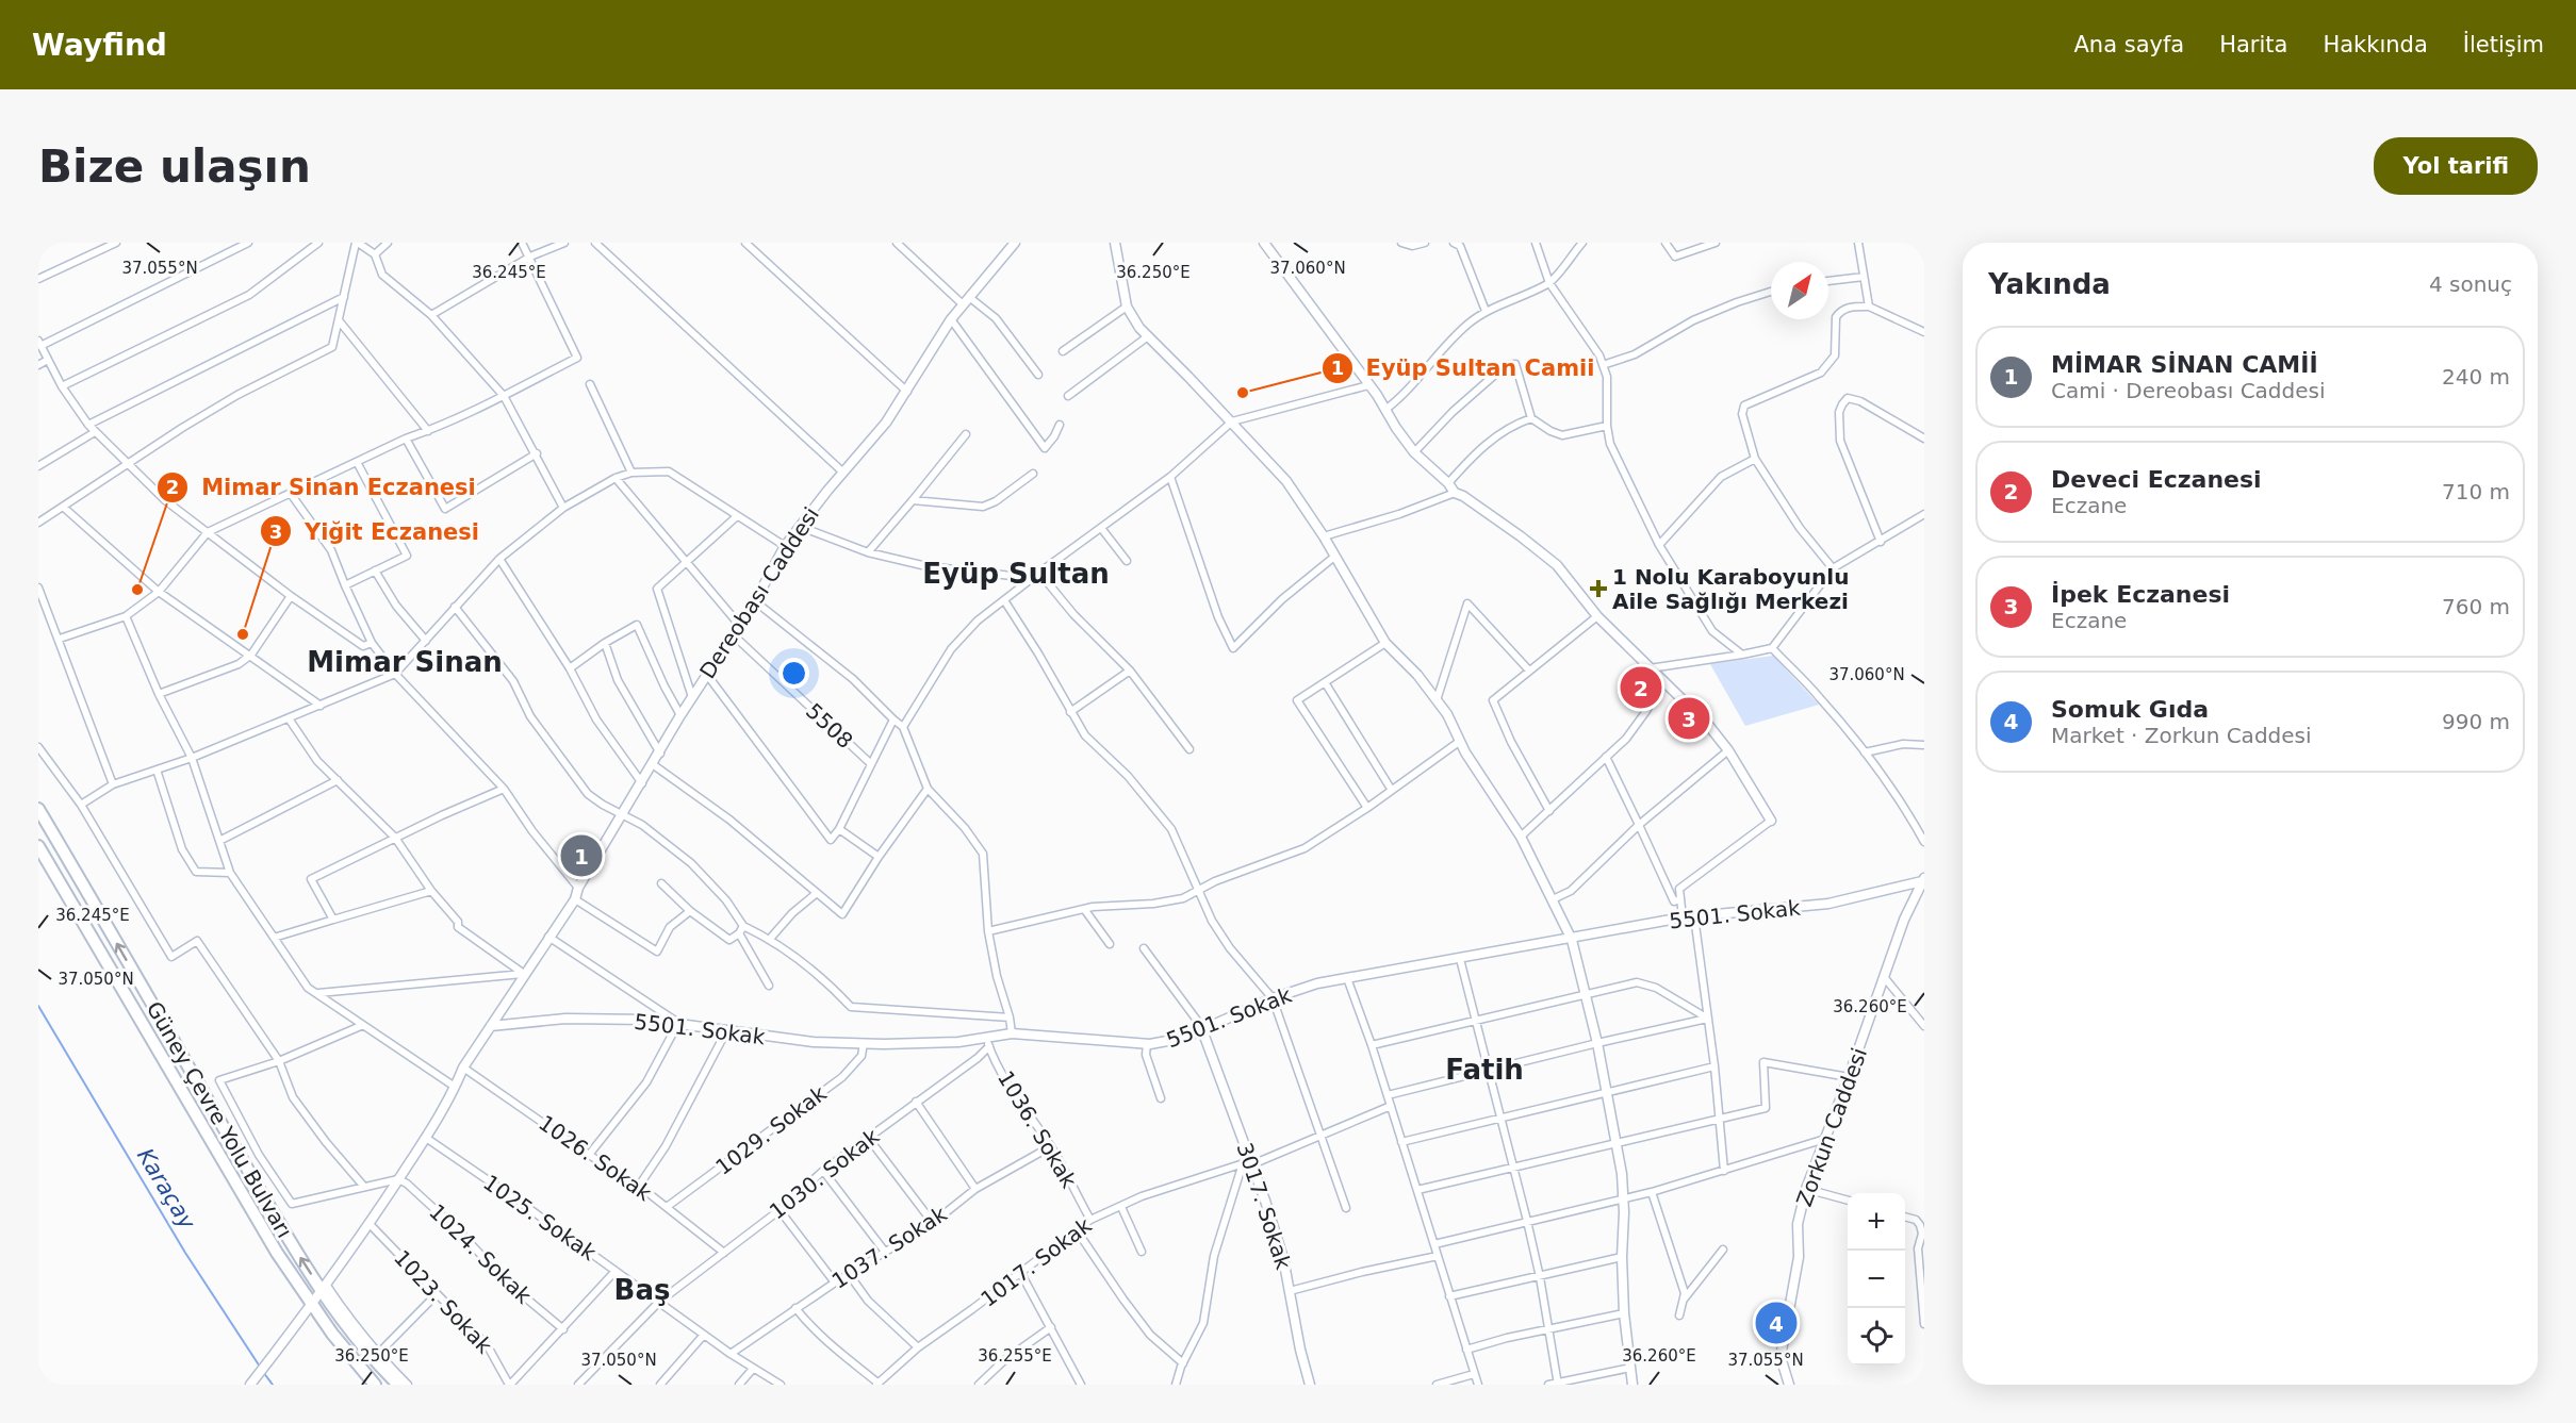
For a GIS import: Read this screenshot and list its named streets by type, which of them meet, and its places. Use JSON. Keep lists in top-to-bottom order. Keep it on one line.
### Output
{"streets":{"highway":["Güney Çevre Yolu Bulvarı"],"street":["Dereobası Caddesi","5508","5501. Sokak","Zorkun Caddesi","1036. Sokak","1029. Sokak","1026. Sokak","1030. Sokak","3017. Sokak","1025. Sokak","1037. Sokak","1024. Sokak","1017. Sokak","1023. Sokak"]},"crossings":[["Dereobası Caddesi","5508"],["5501. Sokak","Zorkun Caddesi"],["5501. Sokak","1036. Sokak"],["5501. Sokak","1029. Sokak"],["5501. Sokak","1030. Sokak"],["5501. Sokak","3017. Sokak"],["1036. Sokak","1030. Sokak"],["1036. Sokak","1037. Sokak"],["1036. Sokak","1017. Sokak"],["1029. Sokak","1026. Sokak"],["1026. Sokak","1030. Sokak"],["1030. Sokak","1025. Sokak"],["3017. Sokak","1017. Sokak"],["1025. Sokak","1037. Sokak"]],"districts":["Eyüp Sultan","Mimar Sinan","Fatih","Baş"],"water":["Karaçay"],"places":{"other":["Eyüp Sultan Camii","Mimar Sinan Eczanesi","Yiğit Eczanesi"],"health":["1 Nolu Karaboyunlu Aile Sağlığı Merkezi"]},"north":"top right","page":{"header":"Wayfind","nav":["Ana sayfa","Harita","Hakkında","İletişim"],"buttons":"Yol tarifi","title":"Bize ulaşın","heading":["Yakında","4 sonuç"],"list":[{"mark":"1","name":"MİMAR SİNAN CAMİİ","note":"Cami · Dereobası Caddesi","value":"240 m"},{"mark":"2","name":"Deveci Eczanesi","note":"Eczane","value":"710 m"},{"mark":"3","name":"İpek Eczanesi","note":"Eczane","value":"760 m"},{"mark":"4","name":"Somuk Gıda","note":"Market · Zorkun Caddesi","value":"990 m"}],"pins":["2","3","1","4"],"map_buttons":["+","−"]},"coordinates":["37.060°N","37.055°N","36.245°E","36.250°E","37.050°N","36.260°E","36.255°E"]}
